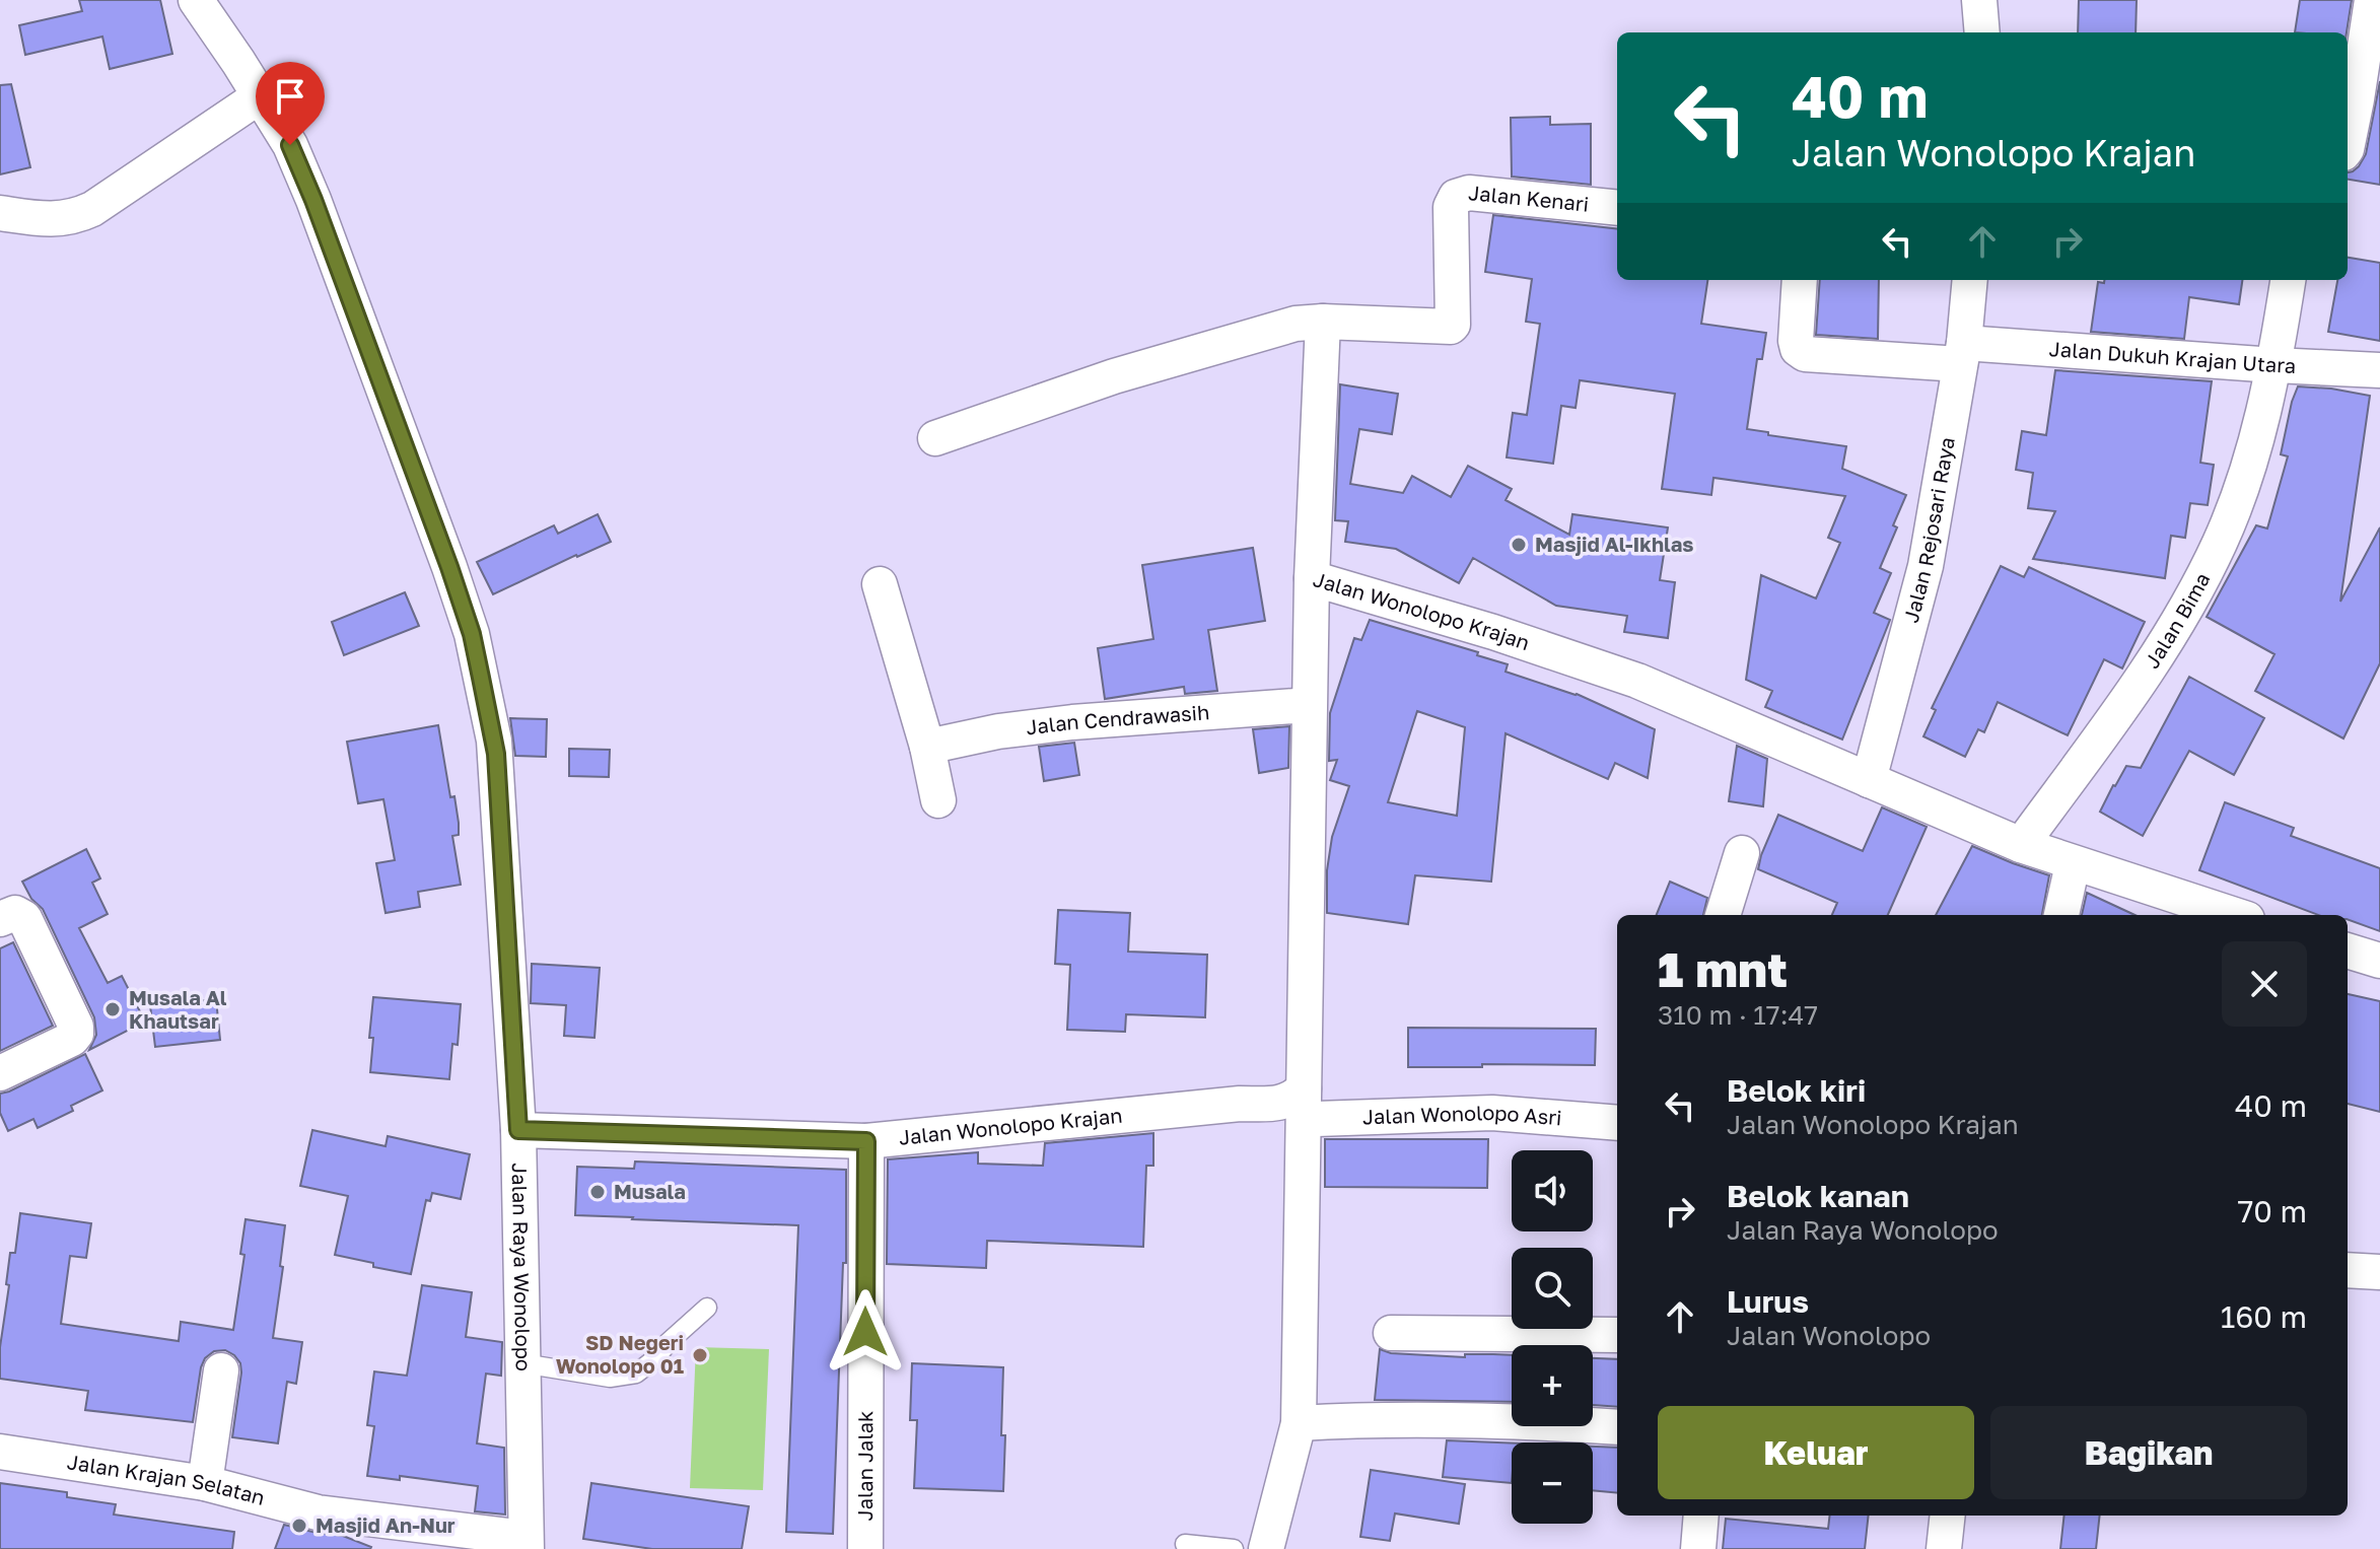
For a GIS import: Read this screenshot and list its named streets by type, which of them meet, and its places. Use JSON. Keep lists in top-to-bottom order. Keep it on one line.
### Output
{"streets":{"street":["Jalan Kenari","Jalan Dukuh Krajan Utara","Jalan Rejosari Raya","Jalan Wonolopo Krajan","Jalan Bima","Jalan Cendrawasih","Jalan Wonolopo Asri","Jalan Raya Wonolopo","Jalan Jalak","Jalan Krajan Selatan"]},"crossings":[["Jalan Dukuh Krajan Utara","Jalan Rejosari Raya"],["Jalan Dukuh Krajan Utara","Jalan Bima"],["Jalan Rejosari Raya","Jalan Wonolopo Krajan"],["Jalan Wonolopo Krajan","Jalan Cendrawasih"],["Jalan Wonolopo Krajan","Jalan Wonolopo Asri"],["Jalan Wonolopo Krajan","Jalan Raya Wonolopo"],["Jalan Wonolopo Krajan","Jalan Jalak"],["Jalan Raya Wonolopo","Jalan Krajan Selatan"]],"places":["Masjid Al-Ikhlas","Musala Al Khautsar","Musala","SD Negeri Wonolopo 01","Masjid An-Nur"],"page":{"turn":["40 m","Jalan Wonolopo Krajan"],"heading":["1 mnt","310 m · 17:47"],"list":[{"name":"Belok kiri","note":"Jalan Wonolopo Krajan","value":"40 m"},{"name":"Belok kanan","note":"Jalan Raya Wonolopo","value":"70 m"},{"name":"Lurus","note":"Jalan Wonolopo","value":"160 m"}],"map_buttons":["+","−"],"buttons":["Keluar","Bagikan"]}}
